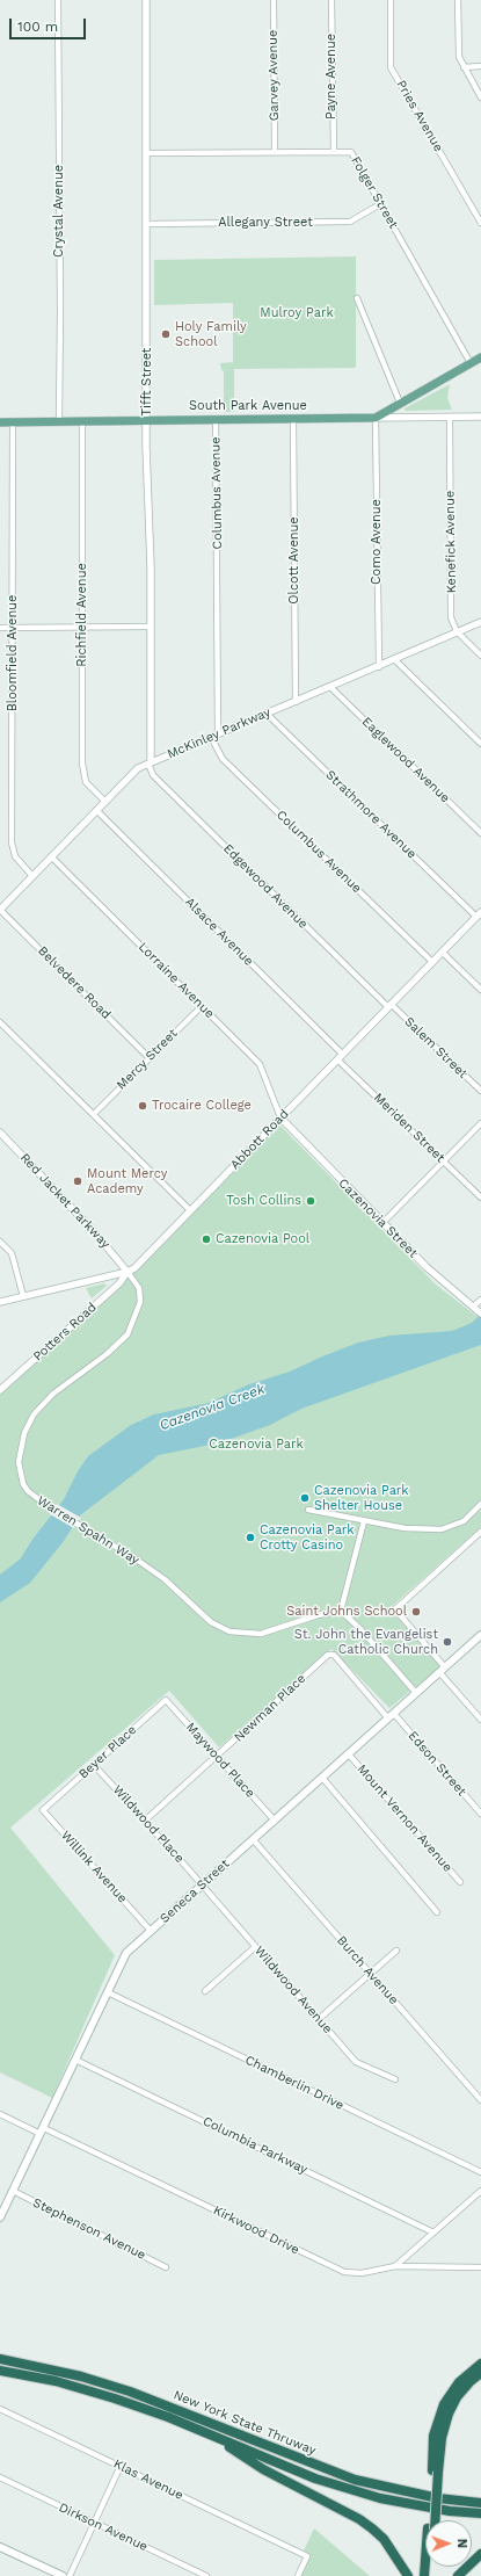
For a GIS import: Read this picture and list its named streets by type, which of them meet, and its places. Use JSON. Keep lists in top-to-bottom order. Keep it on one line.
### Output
{"streets":{"highway":["New York State Thruway"],"main road":["South Park Avenue","Seneca Street"],"street":["Garvey Avenue","Payne Avenue","Pries Avenue","Folger Street","Crystal Avenue","Allegany Street","Tifft Street","Columbus Avenue","Como Avenue","Kenefick Avenue","Olcott Avenue","Richfield Avenue","Bloomfield Avenue","McKinley Parkway","Eaglewood Avenue","Strathmore Avenue","Edgewood Avenue","Alsace Avenue","Lorraine Avenue","Belvedere Road","Salem Street","Mercy Street","Meriden Street","Abbott Road","Red Jacket Parkway","Cazenovia Street","Potters Road","Warren Spahn Way","Newman Place","Beyer Place","Maywood Place","Edson Street","Mount Vernon Avenue","Wildwood Place","Willink Avenue","Burch Avenue","Wildwood Avenue","Chamberlin Drive","Columbia Parkway","Stephenson Avenue","Kirkwood Drive","Klas Avenue","Dirkson Avenue"]},"crossings":[["Garvey Avenue","Folger Street"],["Payne Avenue","Folger Street"],["Folger Street","Allegany Street"],["Folger Street","Tifft Street"],["Crystal Avenue","South Park Avenue"],["Allegany Street","Tifft Street"],["Tifft Street","South Park Avenue"],["Tifft Street","McKinley Parkway"],["Tifft Street","Edgewood Avenue"],["South Park Avenue","Columbus Avenue"],["South Park Avenue","Como Avenue"],["South Park Avenue","Olcott Avenue"],["South Park Avenue","Richfield Avenue"],["South Park Avenue","Bloomfield Avenue"],["Columbus Avenue","McKinley Parkway"],["Columbus Avenue","Abbott Road"],["Como Avenue","McKinley Parkway"],["Kenefick Avenue","McKinley Parkway"],["Olcott Avenue","McKinley Parkway"],["Richfield Avenue","McKinley Parkway"],["Bloomfield Avenue","McKinley Parkway"],["McKinley Parkway","Eaglewood Avenue"],["McKinley Parkway","Strathmore Avenue"],["McKinley Parkway","Edgewood Avenue"],["McKinley Parkway","Alsace Avenue"],["McKinley Parkway","Lorraine Avenue"],["McKinley Parkway","Belvedere Road"],["Strathmore Avenue","Abbott Road"],["Edgewood Avenue","Salem Street"],["Edgewood Avenue","Abbott Road"],["Alsace Avenue","Meriden Street"],["Alsace Avenue","Abbott Road"],["Lorraine Avenue","Mercy Street"],["Lorraine Avenue","Abbott Road"],["Lorraine Avenue","Cazenovia Street"],["Belvedere Road","Mercy Street"],["Salem Street","Abbott Road"],["Meriden Street","Abbott Road"],["Abbott Road","Red Jacket Parkway"],["Abbott Road","Cazenovia Street"],["Abbott Road","Potters Road"],["Abbott Road","Warren Spahn Way"],["Red Jacket Parkway","Potters Road"],["Red Jacket Parkway","Warren Spahn Way"],["Potters Road","Warren Spahn Way"],["Newman Place","Maywood Place"],["Newman Place","Edson Street"],["Newman Place","Wildwood Place"],["Newman Place","Seneca Street"],["Beyer Place","Maywood Place"],["Beyer Place","Wildwood Place"],["Beyer Place","Willink Avenue"],["Maywood Place","Seneca Street"],["Edson Street","Seneca Street"],["Mount Vernon Avenue","Seneca Street"],["Wildwood Place","Seneca Street"],["Wildwood Place","Wildwood Avenue"],["Willink Avenue","Seneca Street"],["Seneca Street","Burch Avenue"],["Seneca Street","Wildwood Avenue"],["Seneca Street","Chamberlin Drive"],["Seneca Street","Columbia Parkway"],["Seneca Street","Stephenson Avenue"],["Seneca Street","Kirkwood Drive"]],"water":["Cazenovia Creek"],"parks":["Mulroy Park","Cazenovia Park"],"places":["Holy Family School","Trocaire College","Mount Mercy Academy","Tosh Collins","Cazenovia Pool","Cazenovia Park Shelter House","Cazenovia Park Crotty Casino","Saint Johns School","St. John the Evangelist Catholic Church"],"scale_bar":"100 m","north":"right"}
